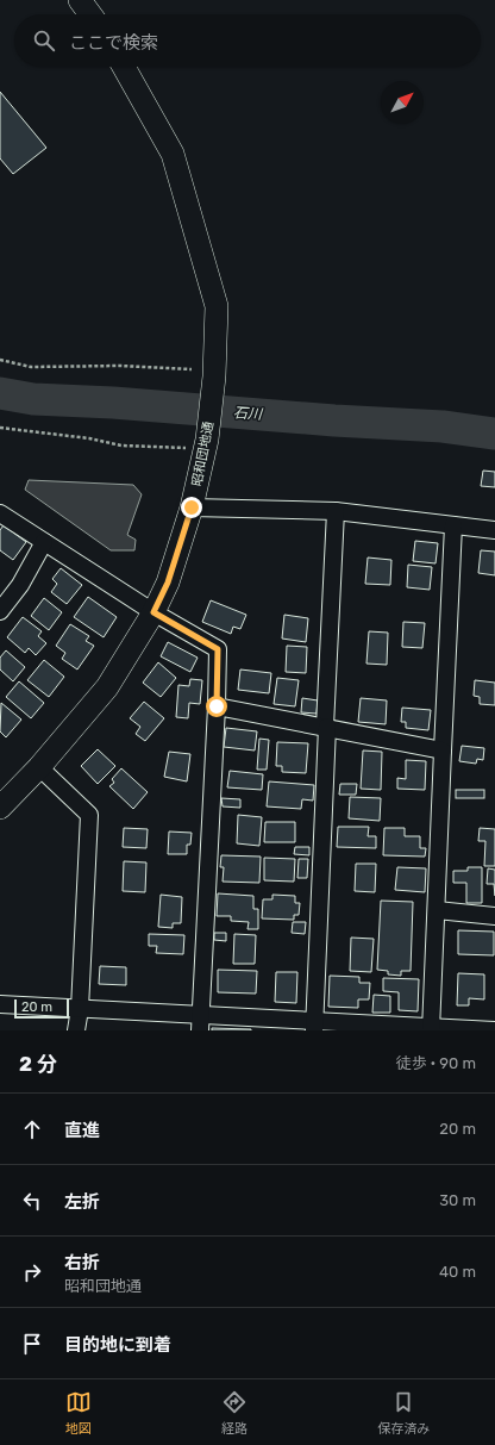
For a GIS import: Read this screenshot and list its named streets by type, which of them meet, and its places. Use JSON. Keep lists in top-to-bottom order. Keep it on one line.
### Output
{"streets":{"street":["昭和団地通"]},"water":["石川"],"scale_bar":"20 m","north":"top right","page":{"search":"ここで検索","scale":"20 m","heading":["2 分","徒歩 · 90 m"],"list":[["直進","20 m"],["左折","30 m"],["右折","昭和団地通","40 m"],"目的地に到着"],"nav":["地図","経路","保存済み"]}}
